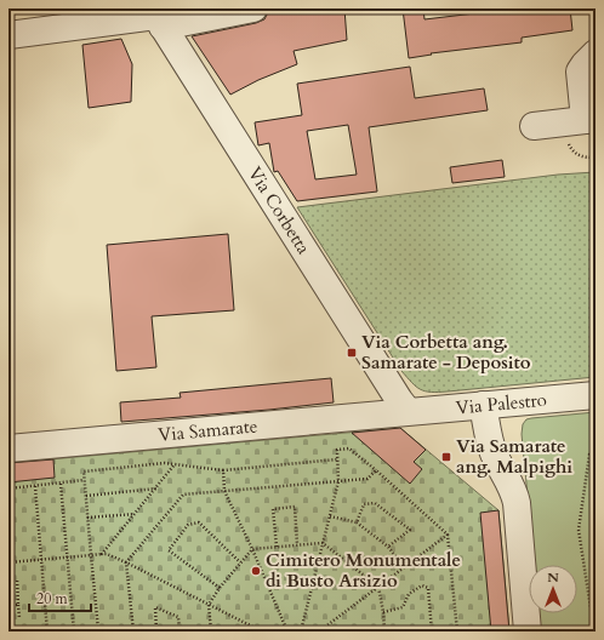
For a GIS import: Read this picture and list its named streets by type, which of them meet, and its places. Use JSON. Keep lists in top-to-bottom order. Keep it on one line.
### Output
{"streets":{"street":["Via Corbetta","Via Palestro","Via Samarate"]},"crossings":[["Via Corbetta","Via Palestro"],["Via Corbetta","Via Samarate"],["Via Palestro","Via Samarate"]],"places":{"transit":["Via Corbetta ang. Samarate - Deposito","Via Samarate ang. Malpighi"],"other":["Cimitero Monumentale di Busto Arsizio"]},"scale_bar":"20 m","north":"top"}
